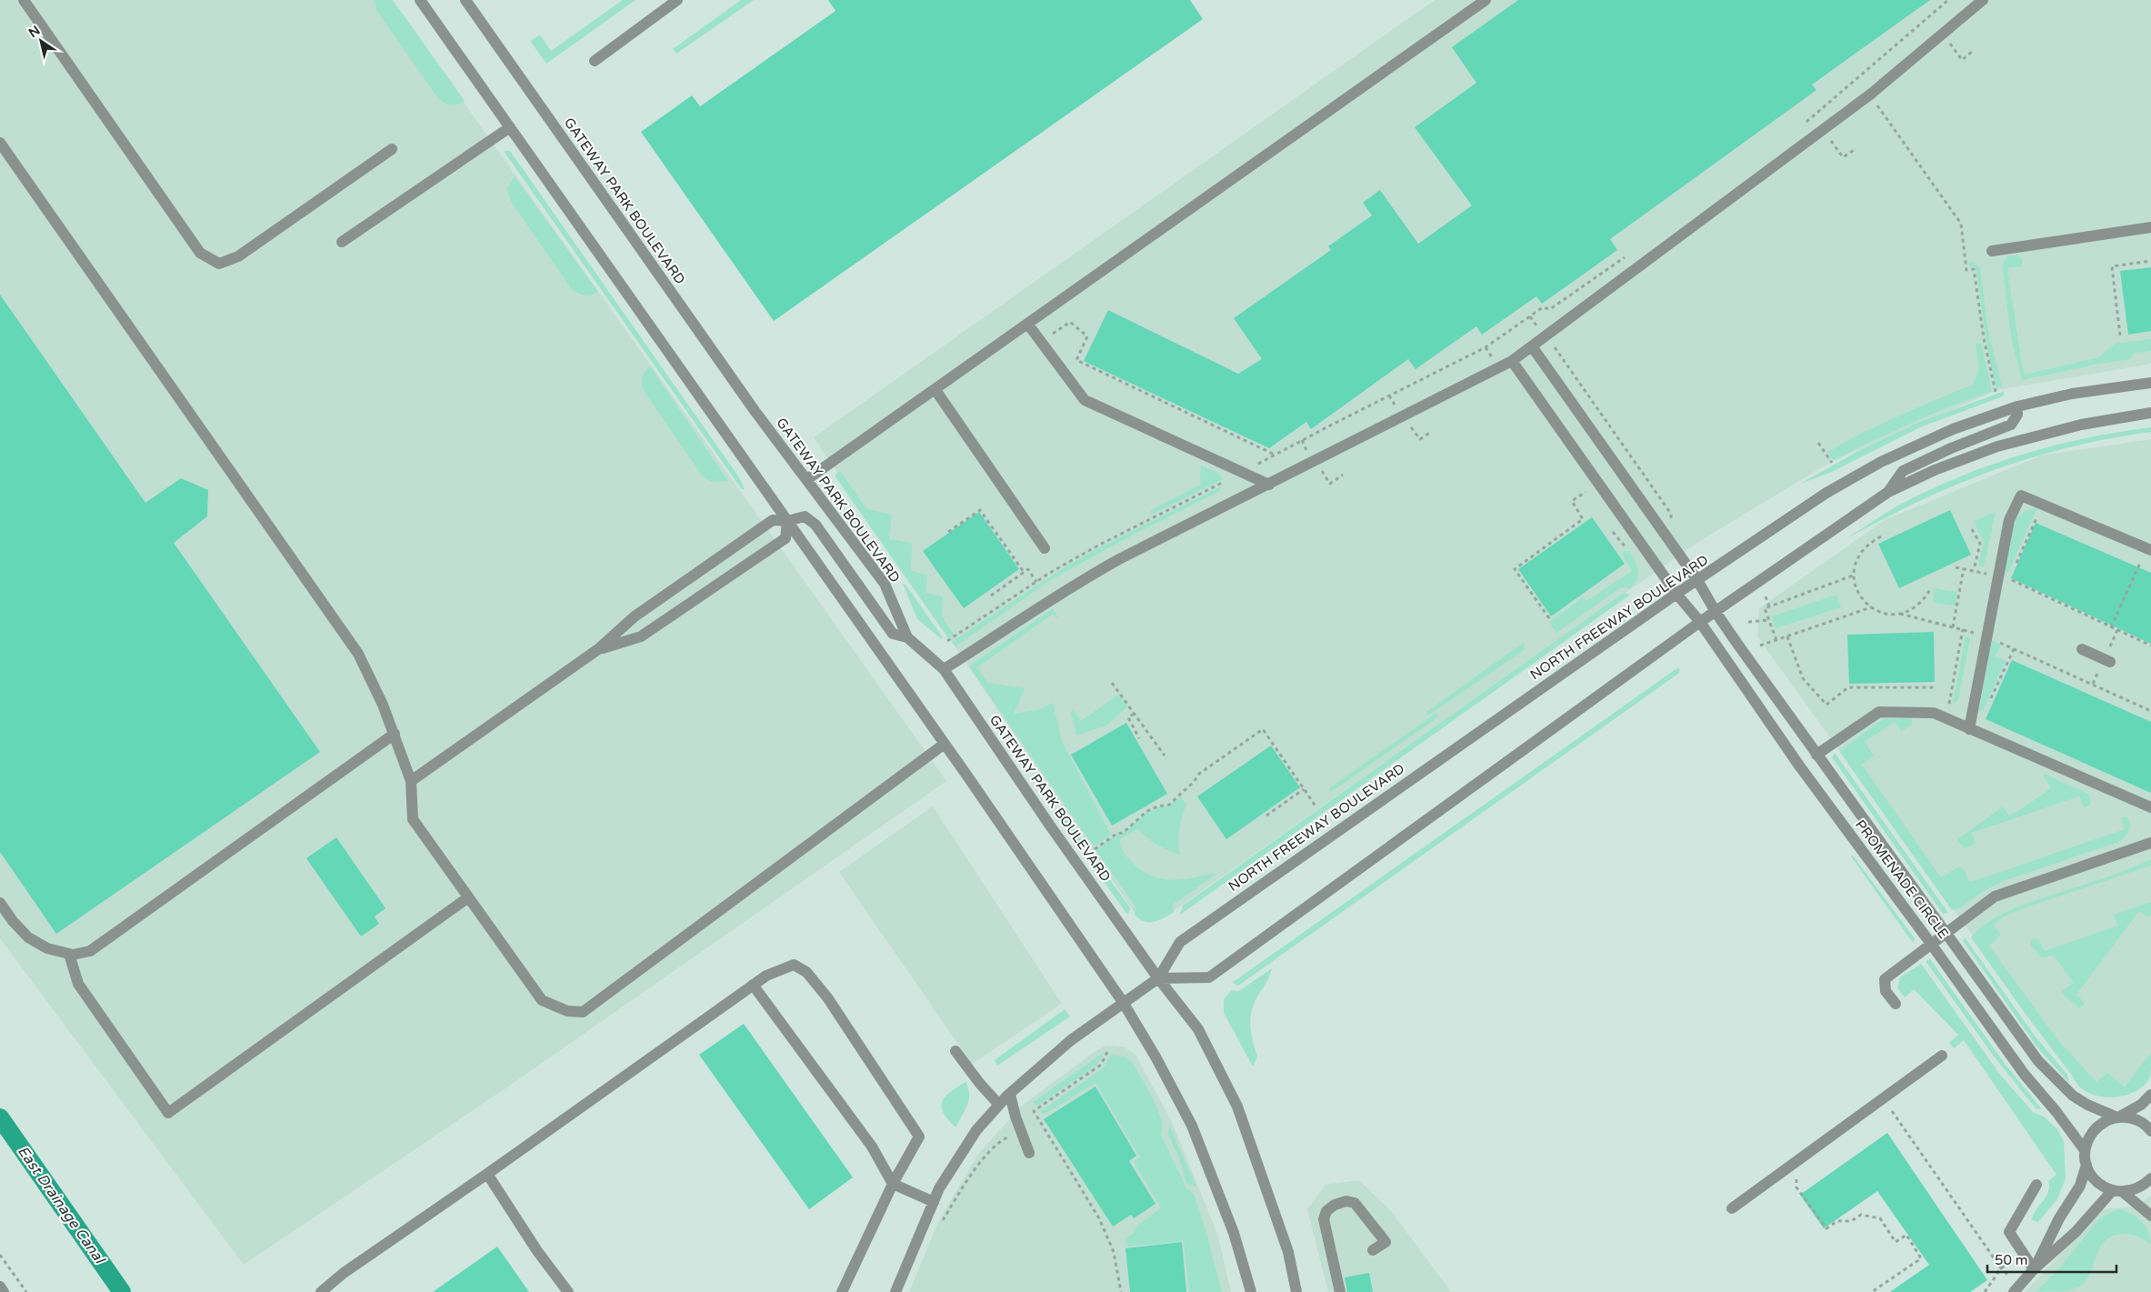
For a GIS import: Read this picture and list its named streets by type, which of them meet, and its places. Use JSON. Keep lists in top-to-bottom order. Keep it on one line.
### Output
{"streets":{"street":["GATEWAY PARK BOULEVARD","NORTH FREEWAY BOULEVARD","PROMENADE CIRCLE"]},"crossings":[["GATEWAY PARK BOULEVARD","NORTH FREEWAY BOULEVARD"],["NORTH FREEWAY BOULEVARD","PROMENADE CIRCLE"]],"water":["East Drainage Canal"],"scale_bar":"50 m","north":"top left"}
